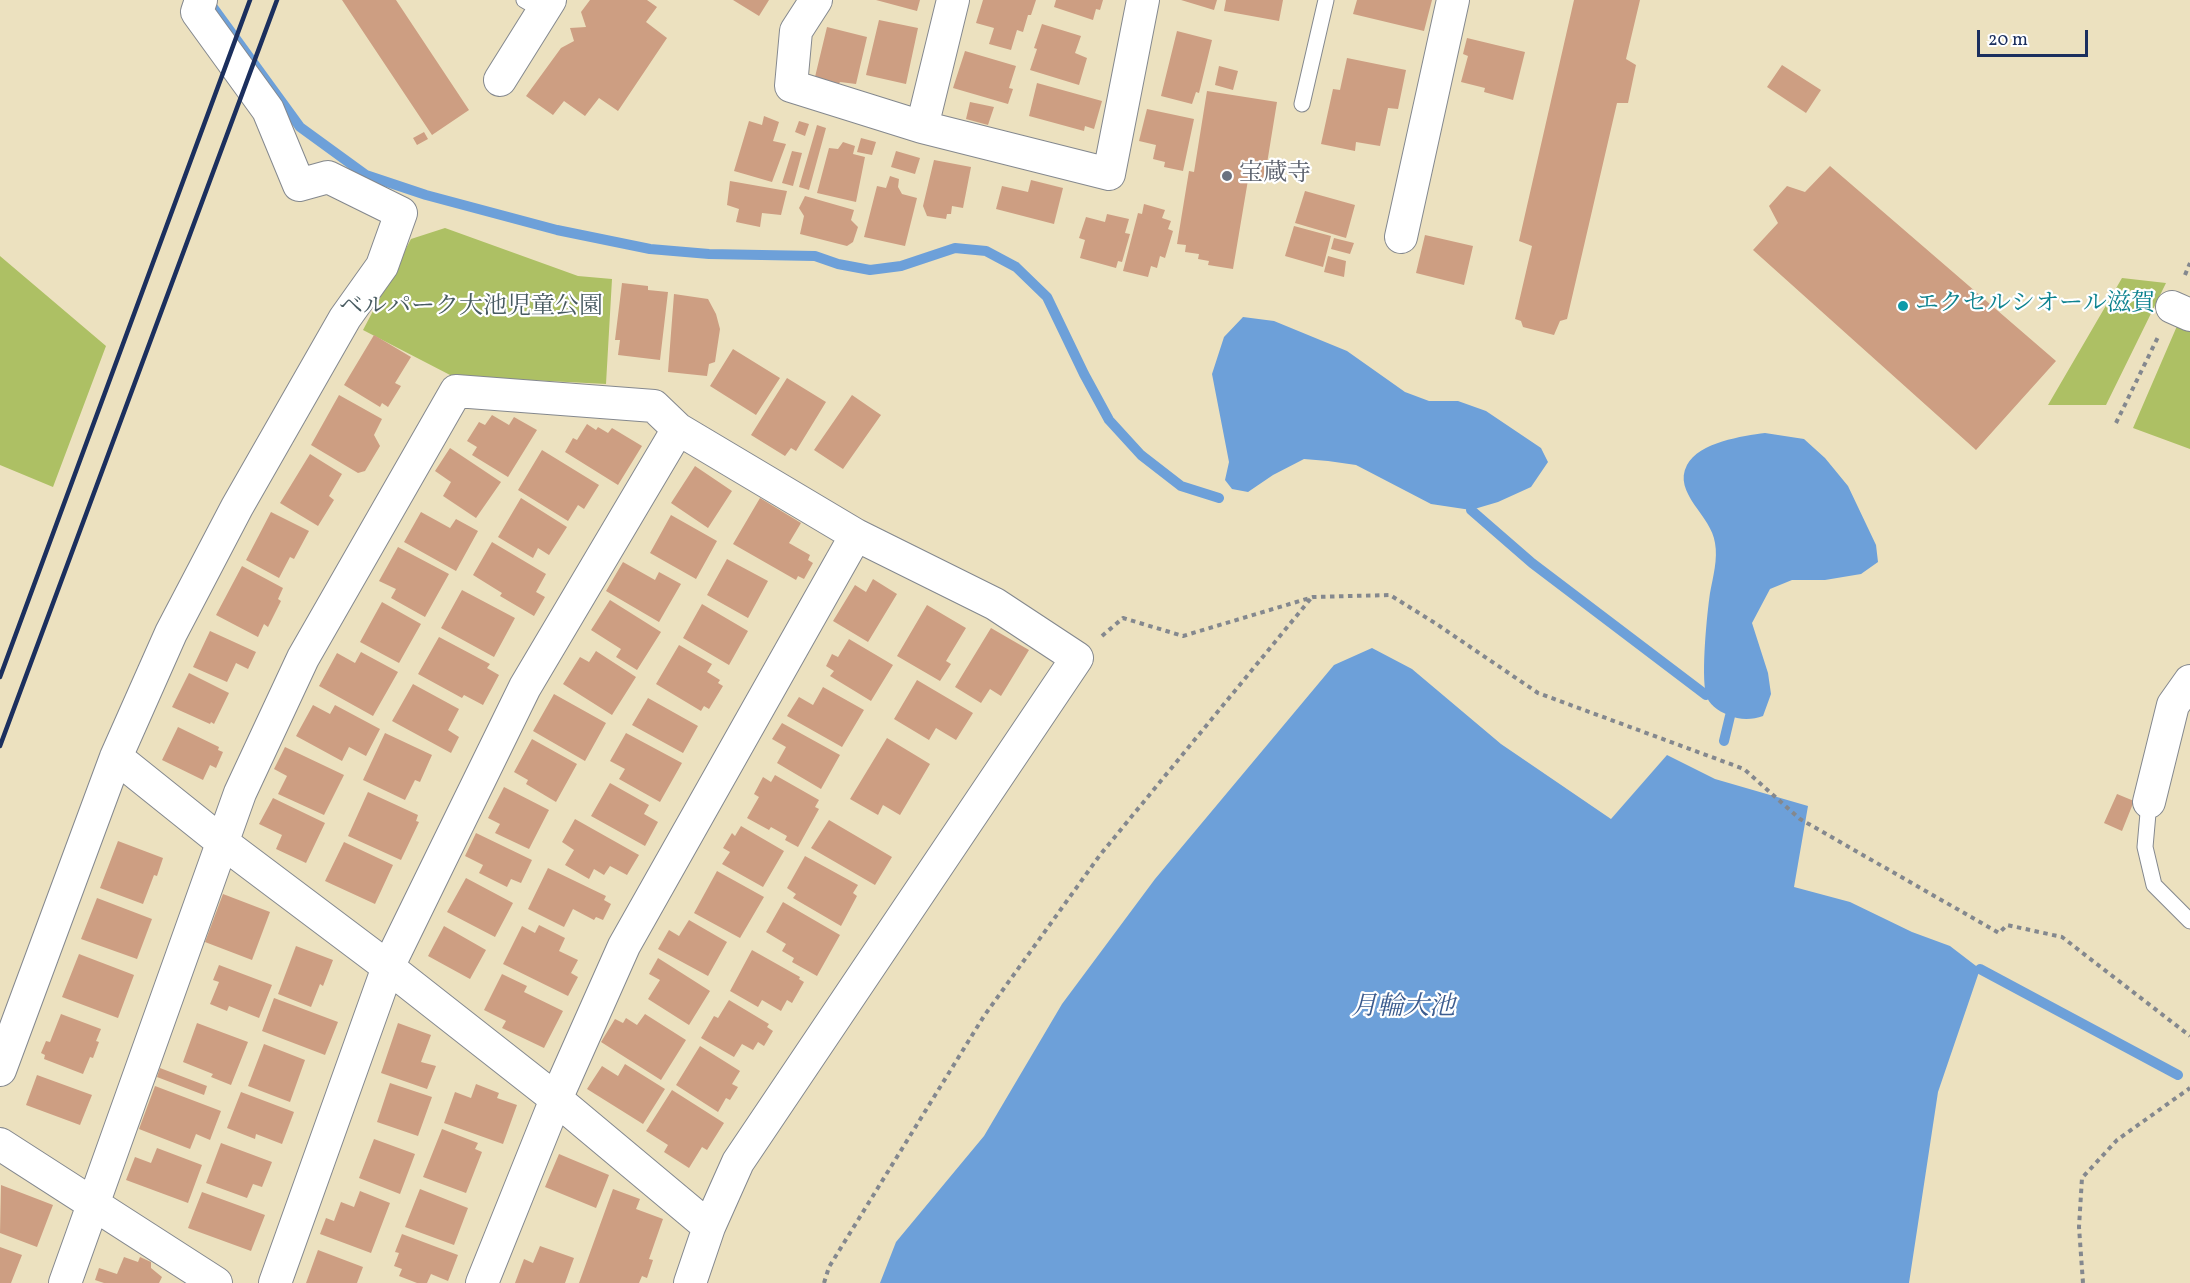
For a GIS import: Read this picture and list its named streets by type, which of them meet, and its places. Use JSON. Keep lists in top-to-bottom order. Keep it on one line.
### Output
{"water":["月輪大池"],"parks":["ベルパーク大池児童公園"],"places":["宝蔵寺","エクセルシオール滋賀"],"scale_bar":"20 m"}
